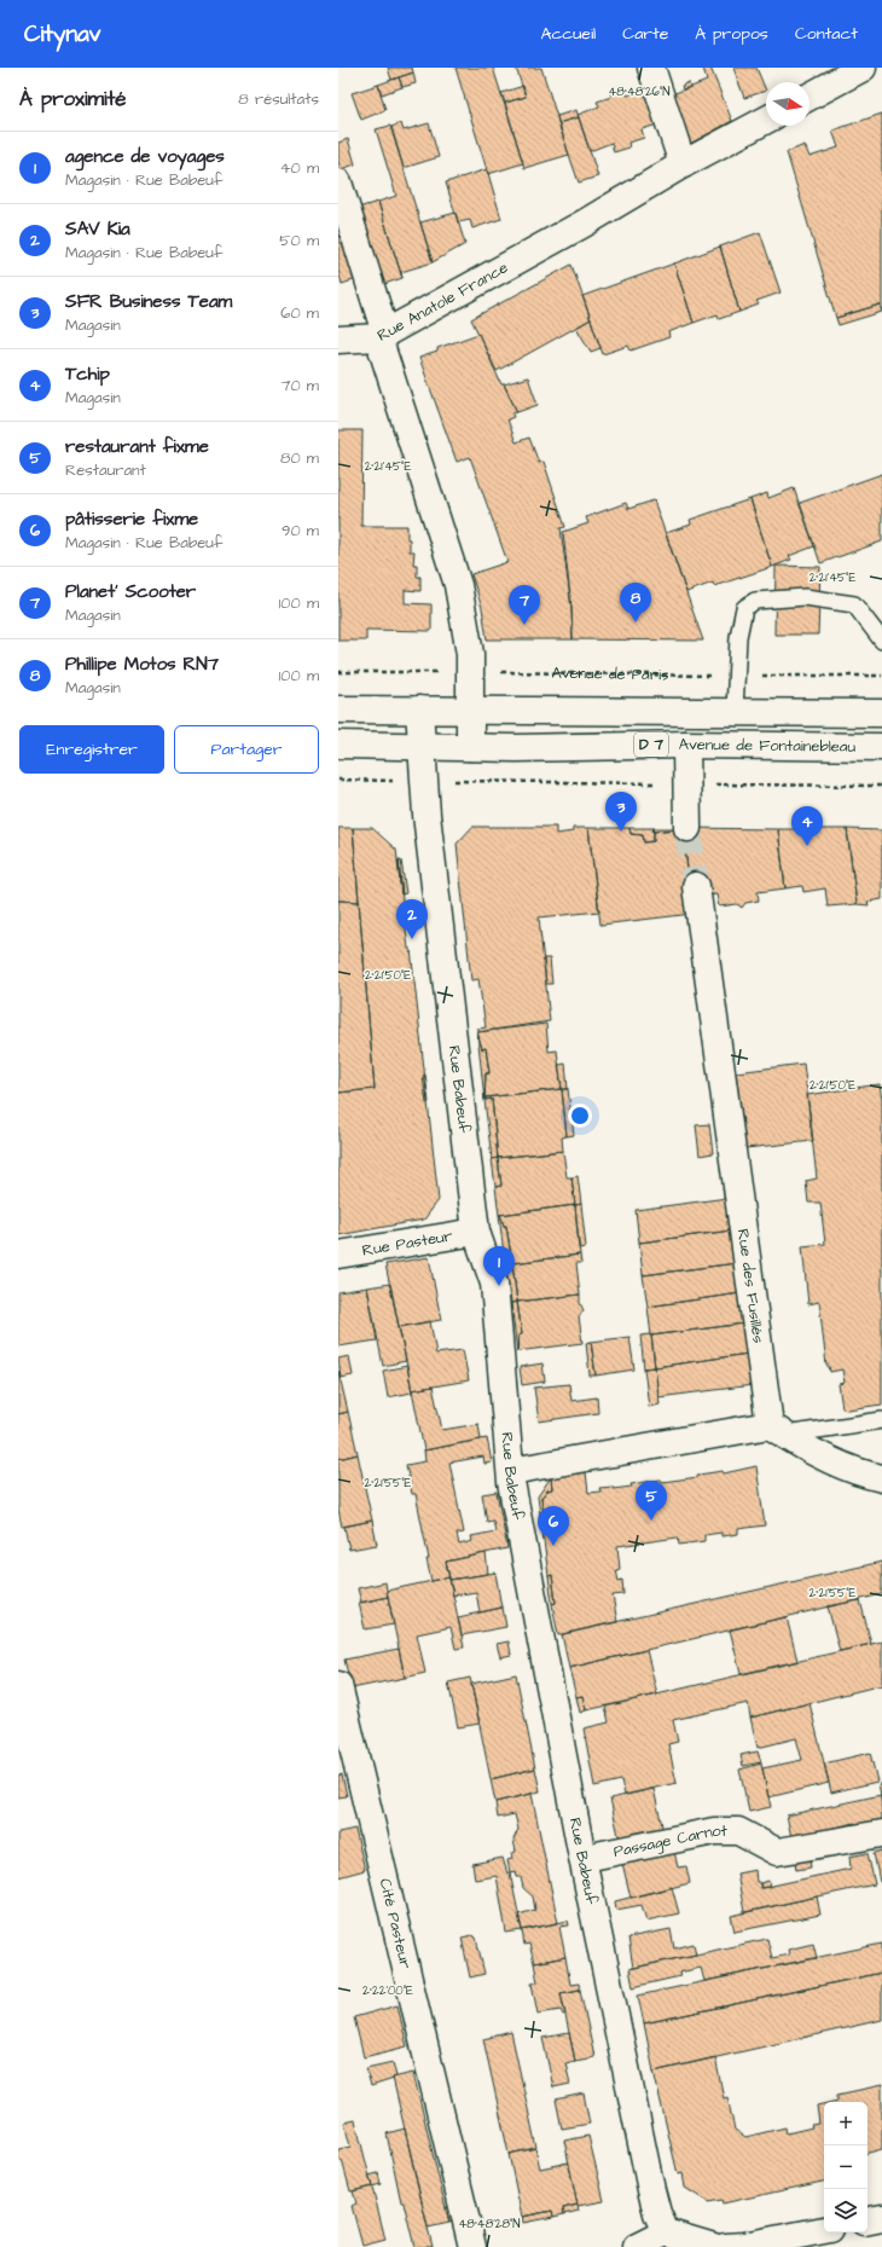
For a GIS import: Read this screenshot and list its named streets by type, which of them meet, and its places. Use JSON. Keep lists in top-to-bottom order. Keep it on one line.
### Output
{"streets":{"street":["Rue Anatole France","D 7","Avenue de Fontainebleau","Rue Babeuf","Rue Pasteur","Rue des Fusillés","Passage Carnot","Cité Pasteur"],"path":["Avenue de Paris"]},"crossings":[["Rue Anatole France","Avenue de Paris"],["Rue Anatole France","D 7"],["Rue Anatole France","Avenue de Fontainebleau"],["D 7","Avenue de Fontainebleau"],["D 7","Rue Babeuf"],["Avenue de Fontainebleau","Rue Babeuf"],["Rue Babeuf","Rue Pasteur"]],"north":"right","page":{"header":"Citynav","nav":["Accueil","Carte","À propos","Contact"],"heading":["À proximité","8 résultats"],"list":[{"mark":"1","name":"agence de voyages","note":"Magasin · Rue Babeuf","value":"40 m"},{"mark":"2","name":"SAV Kia","note":"Magasin · Rue Babeuf","value":"50 m"},{"mark":"3","name":"SFR Business Team","note":"Magasin","value":"60 m"},{"mark":"4","name":"Tchip","note":"Magasin","value":"70 m"},{"mark":"5","name":"restaurant fixme","note":"Restaurant","value":"80 m"},{"mark":"6","name":"pâtisserie fixme","note":"Magasin · Rue Babeuf","value":"90 m"},{"mark":"7","name":"Planet' Scooter","note":"Magasin","value":"100 m"},{"mark":"8","name":"Phillipe Motos RN7","note":"Magasin","value":"100 m"}],"pins":["8","7","3","4","2","1","5","6"],"buttons":["Enregistrer","Partager"],"map_buttons":["+","−"]},"coordinates":["48°48'26\"N","2°21'45\"E","2°21'50\"E","2°21'55\"E","2°22'00\"E","48°48'28\"N"]}
